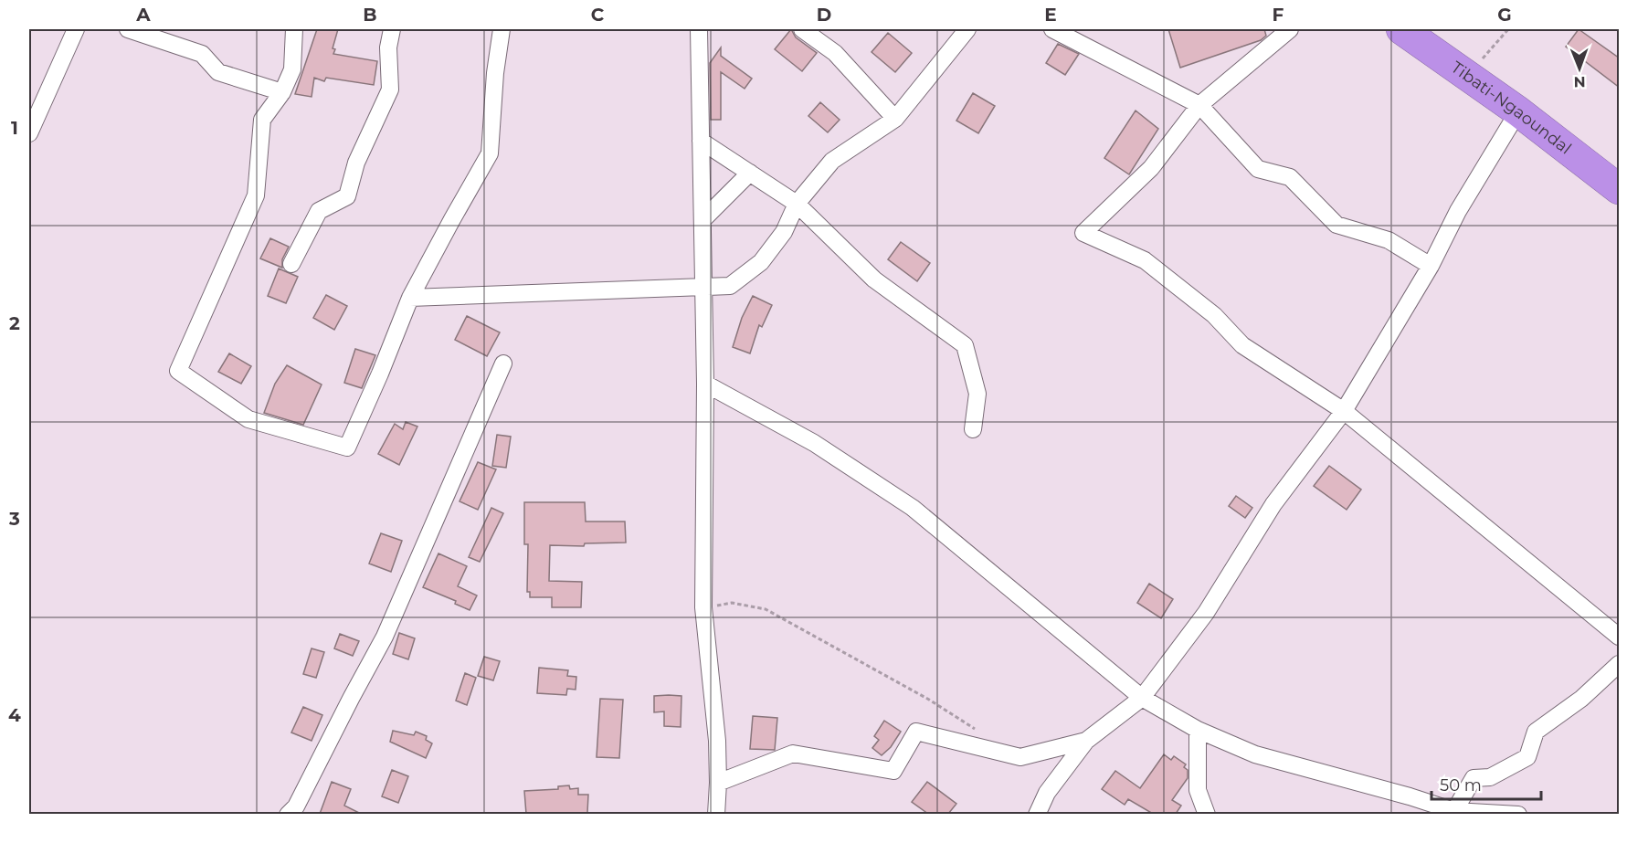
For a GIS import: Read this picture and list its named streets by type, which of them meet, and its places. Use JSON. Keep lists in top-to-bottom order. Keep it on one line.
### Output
{"streets":{"highway":["Tibati-Ngaoundal"]},"scale_bar":"50 m","north":"bottom","grid":{"columns":["A","B","C","D","E","F","G"],"rows":["1","2","3","4"]}}
